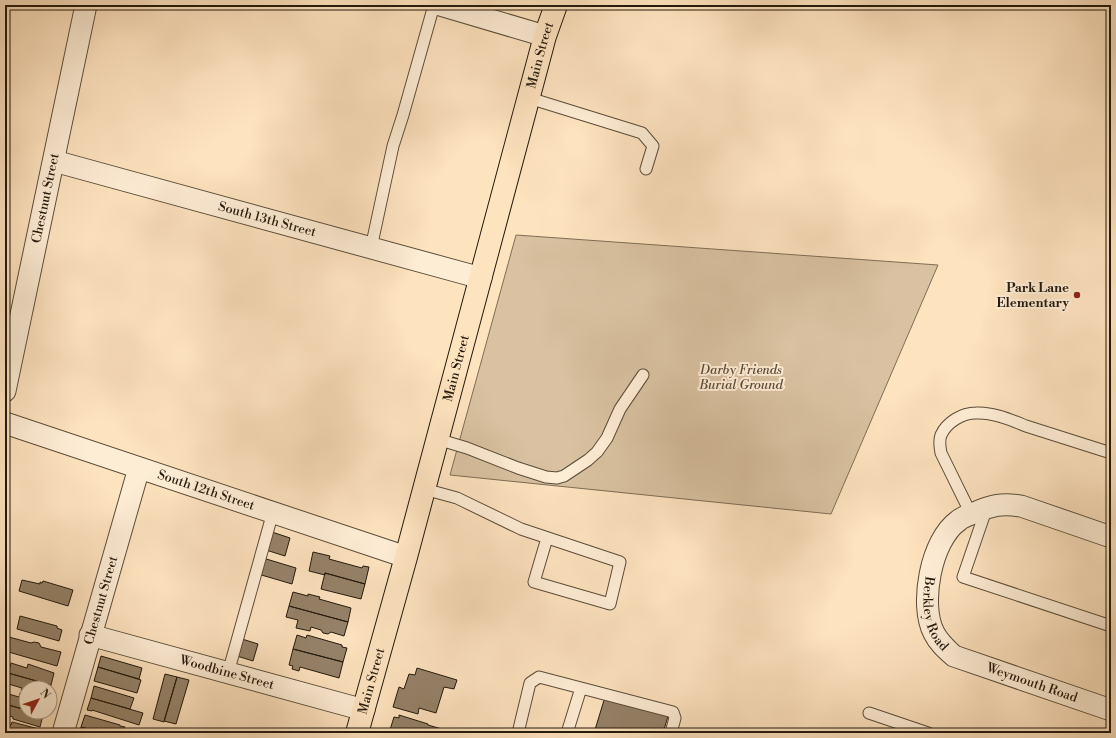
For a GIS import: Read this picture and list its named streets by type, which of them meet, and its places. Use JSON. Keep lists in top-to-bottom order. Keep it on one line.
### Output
{"streets":{"main road":["Main Street"],"street":["Chestnut Street","South 13th Street","South 12th Street","Berkley Road","Woodbine Street","Weymouth Road"]},"crossings":[["Main Street","South 13th Street"],["Main Street","South 12th Street"],["Main Street","Woodbine Street"],["Chestnut Street","South 13th Street"],["Chestnut Street","South 12th Street"],["Chestnut Street","Woodbine Street"],["Berkley Road","Weymouth Road"]],"parks":["Darby Friends Burial Ground"],"places":["Park Lane Elementary"],"north":"top right"}
